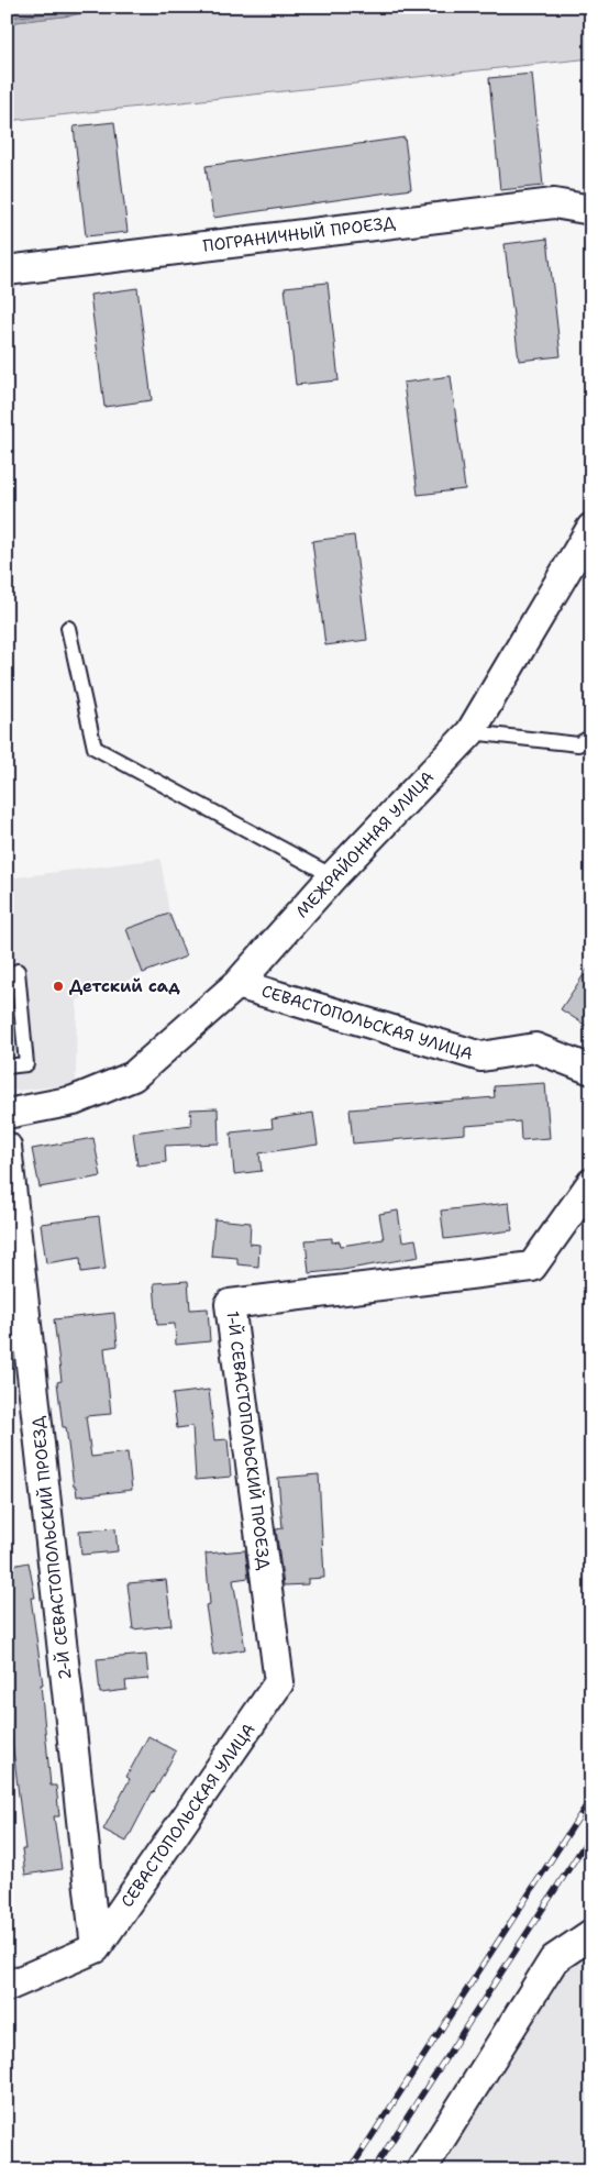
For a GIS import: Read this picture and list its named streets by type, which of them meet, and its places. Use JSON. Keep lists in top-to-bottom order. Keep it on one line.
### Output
{"streets":{"street":["ПОГРАНИЧНЫЙ ПРОЕЗД","МЕЖРАЙОННАЯ УЛИЦА","СЕВАСТОПОЛЬСКАЯ УЛИЦА","1-Й СЕВАСТОПОЛЬСКИЙ ПРОЕЗД","2-Й СЕВАСТОПОЛЬСКИЙ ПРОЕЗД"]},"crossings":[["МЕЖРАЙОННАЯ УЛИЦА","СЕВАСТОПОЛЬСКАЯ УЛИЦА"],["СЕВАСТОПОЛЬСКАЯ УЛИЦА","1-Й СЕВАСТОПОЛЬСКИЙ ПРОЕЗД"],["СЕВАСТОПОЛЬСКАЯ УЛИЦА","2-Й СЕВАСТОПОЛЬСКИЙ ПРОЕЗД"]],"places":["Детский сад"]}
